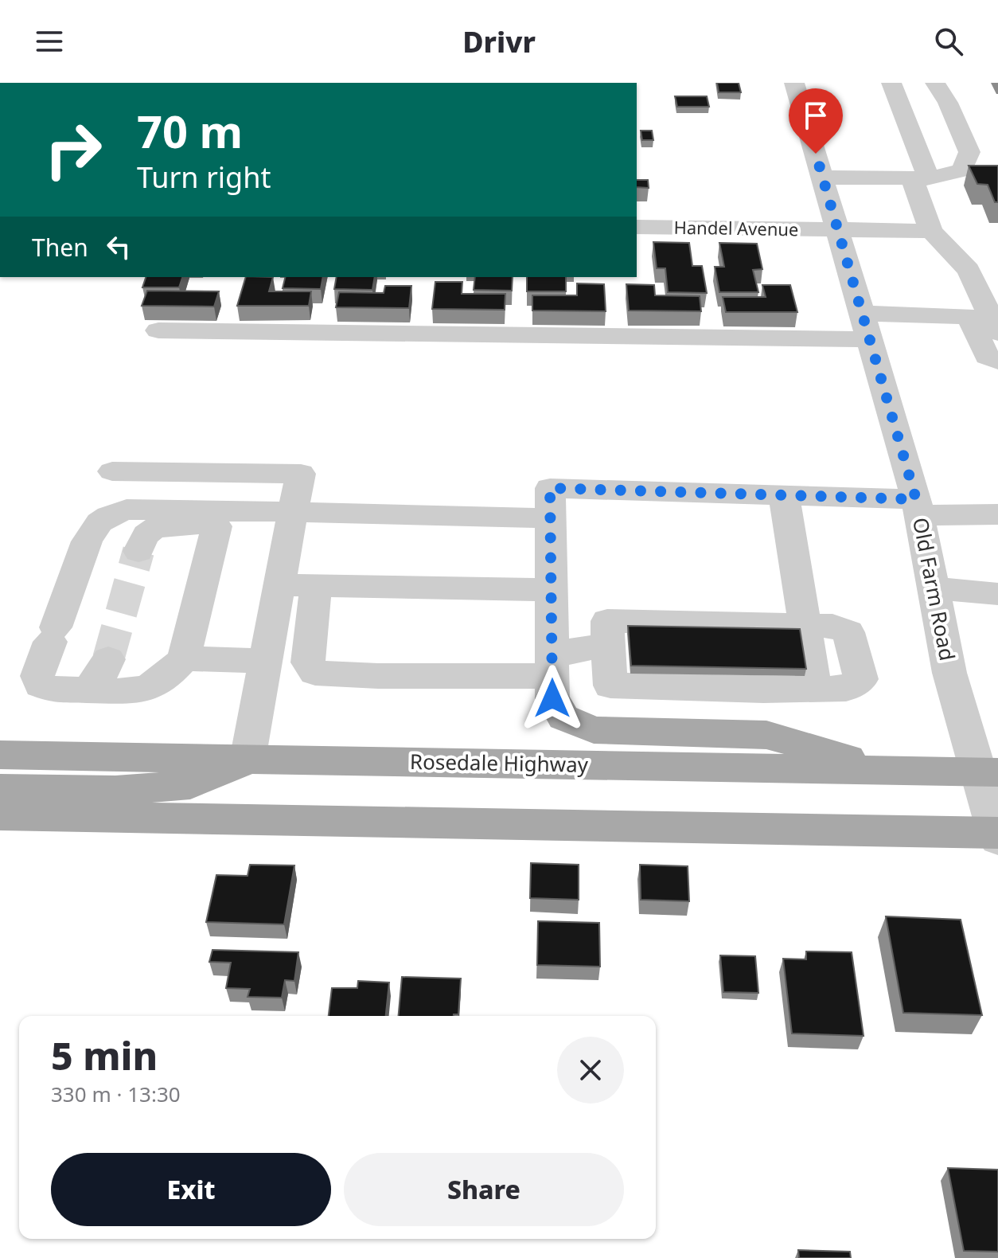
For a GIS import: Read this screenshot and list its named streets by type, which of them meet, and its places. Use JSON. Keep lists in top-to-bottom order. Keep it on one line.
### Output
{"streets":{"main road":["Rosedale Highway"],"street":["Handel Avenue","Old Farm Road"]},"crossings":[["Handel Avenue","Old Farm Road"],["Old Farm Road","Rosedale Highway"]],"page":{"header":"Drivr","turn":["70 m","Turn right"],"then":"Then","heading":["5 min","330 m · 13:30"],"buttons":["Exit","Share"]}}
